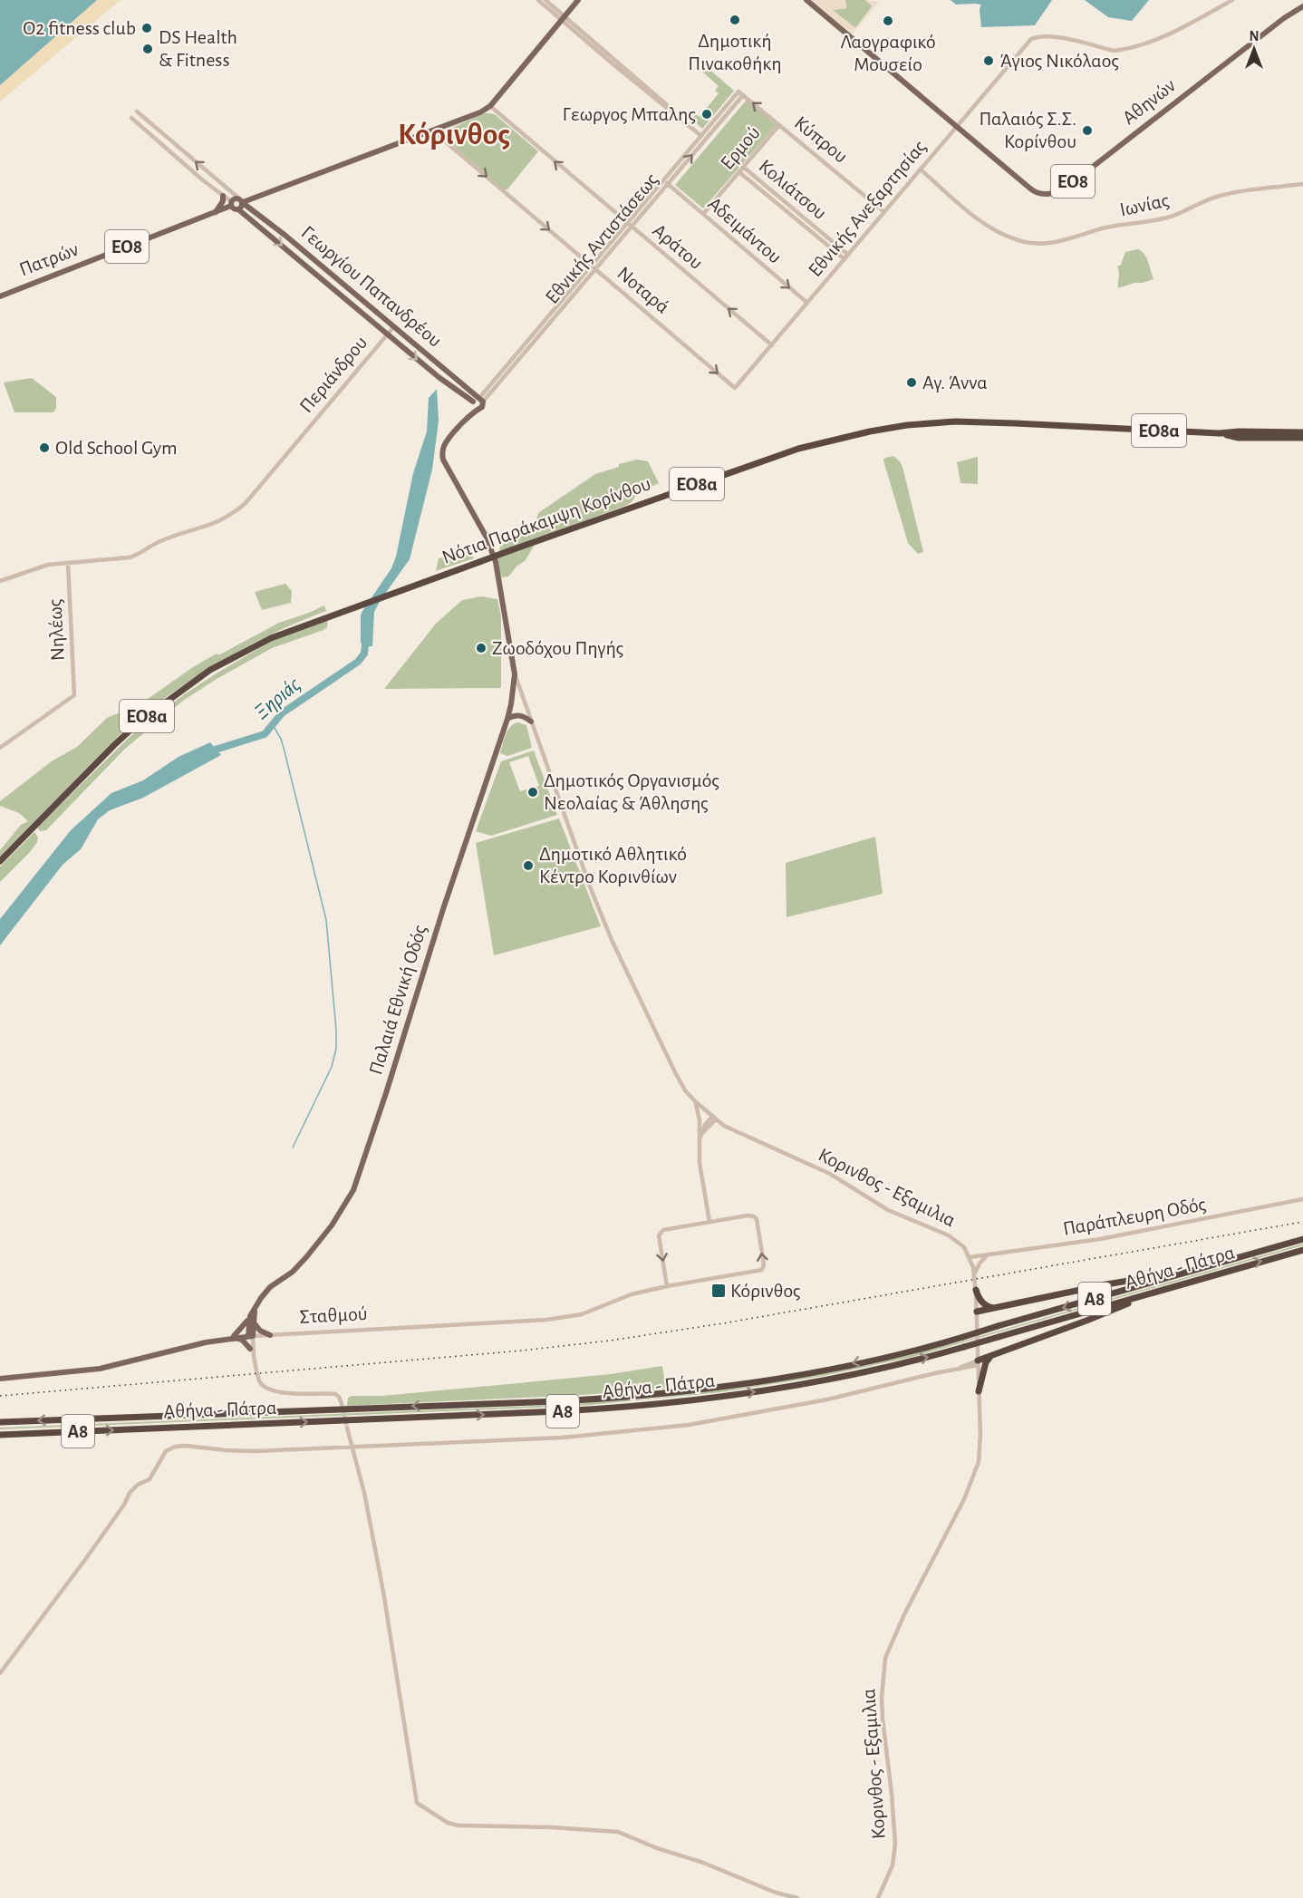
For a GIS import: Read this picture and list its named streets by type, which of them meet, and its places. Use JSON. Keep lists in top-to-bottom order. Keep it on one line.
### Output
{"streets":{"highway":["ΕΟ8α","Νότια Παράκαμψη Κορίνθου","Αθήνα - Πάτρα","Α8"],"main road":["Αθηνών","ΕΟ8","Πατρών","Γεωργίου Παπανδρέου","Παλαιά Εθνική Οδός","Σταθμού"],"street":["Κύπρου","Ερμού","Κολιάτσου","Ιωνίας","Εθνικής Ανεξαρτησίας","Αδειμάντου","Εθνικής Αντιστάσεως","Αράτου","Νοταρά","Περιάνδρου","Νηλέως","Κορινθος - Εξαμιλια","Παράπλευρη Οδός"]},"crossings":[["Αθηνών","ΕΟ8"],["Αθηνών","Εθνικής Ανεξαρτησίας"],["Κύπρου","Ερμού"],["Κύπρου","Εθνικής Ανεξαρτησίας"],["Κύπρου","Εθνικής Αντιστάσεως"],["Ερμού","Κολιάτσου"],["Ερμού","Αδειμάντου"],["ΕΟ8","Εθνικής Ανεξαρτησίας"],["ΕΟ8","Αράτου"],["ΕΟ8","Πατρών"],["ΕΟ8","Γεωργίου Παπανδρέου"],["ΕΟ8","Νοταρά"],["Κολιάτσου","Εθνικής Ανεξαρτησίας"],["Ιωνίας","Εθνικής Ανεξαρτησίας"],["Εθνικής Ανεξαρτησίας","Αδειμάντου"],["Εθνικής Ανεξαρτησίας","Αράτου"],["Εθνικής Ανεξαρτησίας","Νοταρά"],["Αδειμάντου","Εθνικής Αντιστάσεως"],["Εθνικής Αντιστάσεως","Αράτου"],["Εθνικής Αντιστάσεως","Γεωργίου Παπανδρέου"],["Εθνικής Αντιστάσεως","Νοταρά"],["Εθνικής Αντιστάσεως","Παλαιά Εθνική Οδός"],["Πατρών","Γεωργίου Παπανδρέου"],["Γεωργίου Παπανδρέου","Περιάνδρου"],["Γεωργίου Παπανδρέου","Παλαιά Εθνική Οδός"],["Περιάνδρου","Νηλέως"],["Παλαιά Εθνική Οδός","Κορινθος - Εξαμιλια"],["Παλαιά Εθνική Οδός","Σταθμού"],["Κορινθος - Εξαμιλια","Παράπλευρη Οδός"]],"one_way":["Αδειμάντου","Αράτου","Νοταρά"],"districts":["Κόρινθος"],"water":["Ξηριάς"],"places":{"other":["Δημοτική Πινακοθήκη","Λαογραφικό Μουσείο","O2 fitness club","DS Health & Fitness","Άγιος Νικόλαος","Γεωργος Μπαλης","Παλαιός Σ.Σ. Κορίνθου","Αγ. Άννα","Old School Gym","Ζωοδόχου Πηγής","Δημοτικός Οργανισμός Νεολαίας & Άθλησης","Δημοτικό Αθλητικό Κέντρο Κορινθίων"],"transit":["Κόρινθος"]},"north":"top"}
